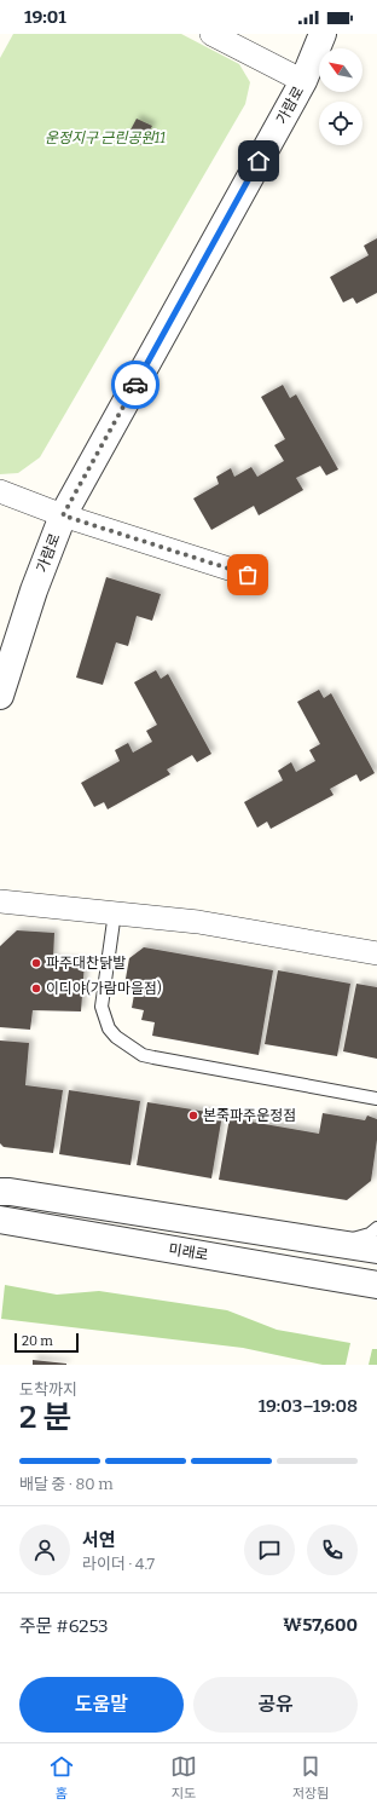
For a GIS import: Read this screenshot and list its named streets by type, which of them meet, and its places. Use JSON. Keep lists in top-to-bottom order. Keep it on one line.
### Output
{"streets":{"street":["가람로","미래로"]},"parks":["운정지구 근린공원11"],"places":["파주대찬닭발","이디야(가람마을점)","본죽파주운정점"],"scale_bar":"20 m","north":"top left","page":{"status":"19:01","scale":"20 m","heading":["2 분","도착까지","19:03–19:08"],"panel":["서연","라이더 · 4.7","주문 #6253","₩57,600"],"bar":"배달 중 · 80 m","buttons":["도움말","공유"],"tabs":["홈","지도","저장됨"]}}
